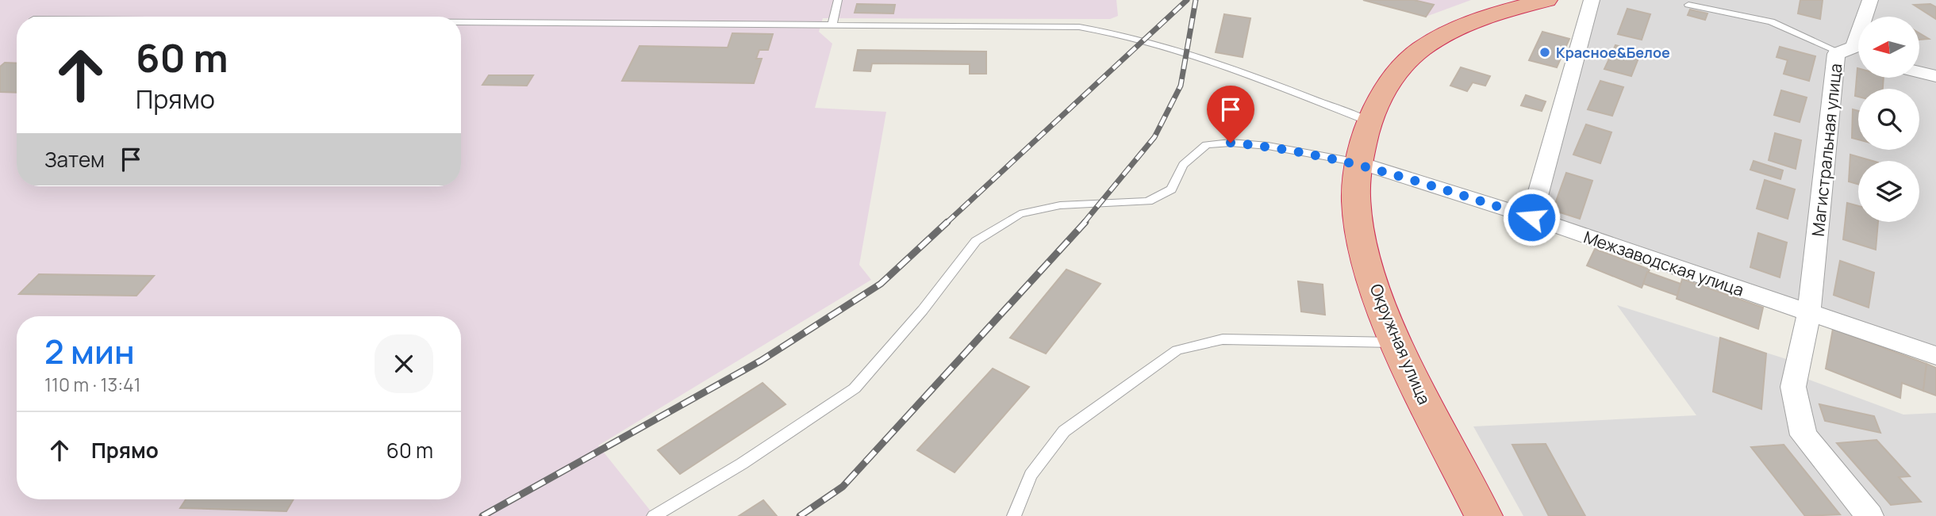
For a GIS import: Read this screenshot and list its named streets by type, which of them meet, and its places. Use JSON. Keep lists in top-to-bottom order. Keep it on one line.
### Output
{"streets":{"highway":["Окружная улица"],"street":["Магистральная улица","Межзаводская улица"]},"crossings":[["Магистральная улица","Межзаводская улица"],["Межзаводская улица","Окружная улица"]],"places":["Красное&Белое"],"north":"left","page":{"turn":["60 m","Прямо"],"then":"Затем","heading":["2 мин","110 m · 13:41"],"list":[{"name":"Прямо","value":"60 m"}]}}
